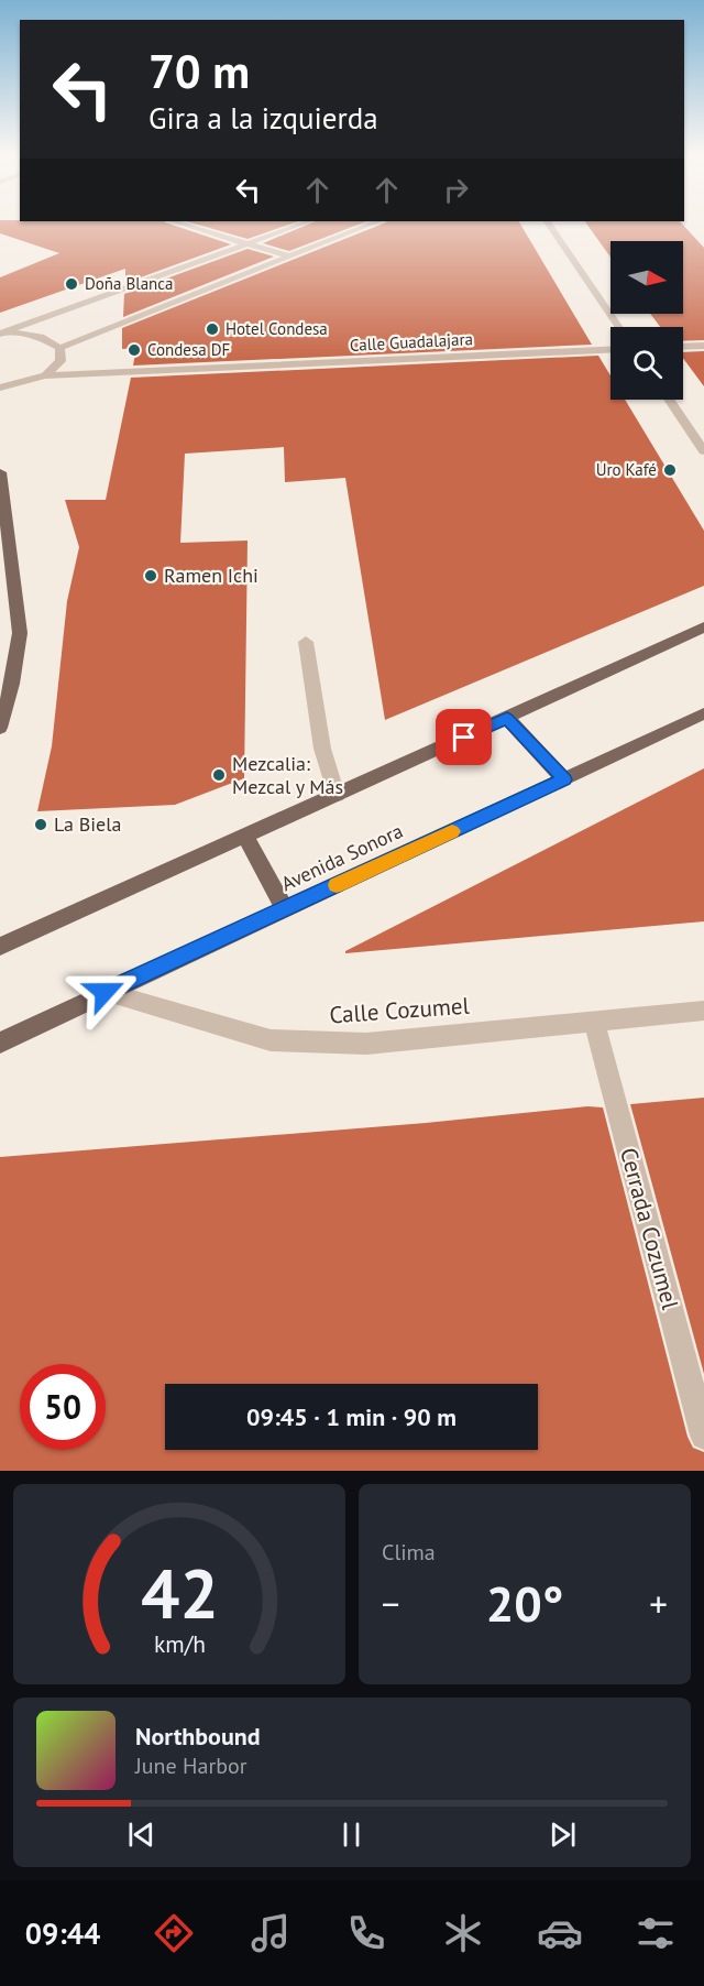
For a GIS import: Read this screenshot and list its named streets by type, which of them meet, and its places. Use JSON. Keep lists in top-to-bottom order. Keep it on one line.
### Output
{"streets":{"main road":["Avenida Sonora"],"street":["Calle Guadalajara","Calle Cozumel","Cerrada Cozumel"]},"crossings":[["Avenida Sonora","Calle Cozumel"],["Calle Cozumel","Cerrada Cozumel"]],"places":["Doña Blanca","Hotel Condesa","Condesa DF","Uro Kafé","Ramen Ichi","Mezcalia: Mezcal y Más","La Biela"],"north":"right","page":{"turn":["70 m","Gira a la izquierda"],"limit":"50","trip":"09:45 · 1 min · 90 m","tile":"Clima","heat":["−","20°","+"],"song":["Northbound","June Harbor"],"tabs":"09:44","gauge":["42","km/h"]}}
